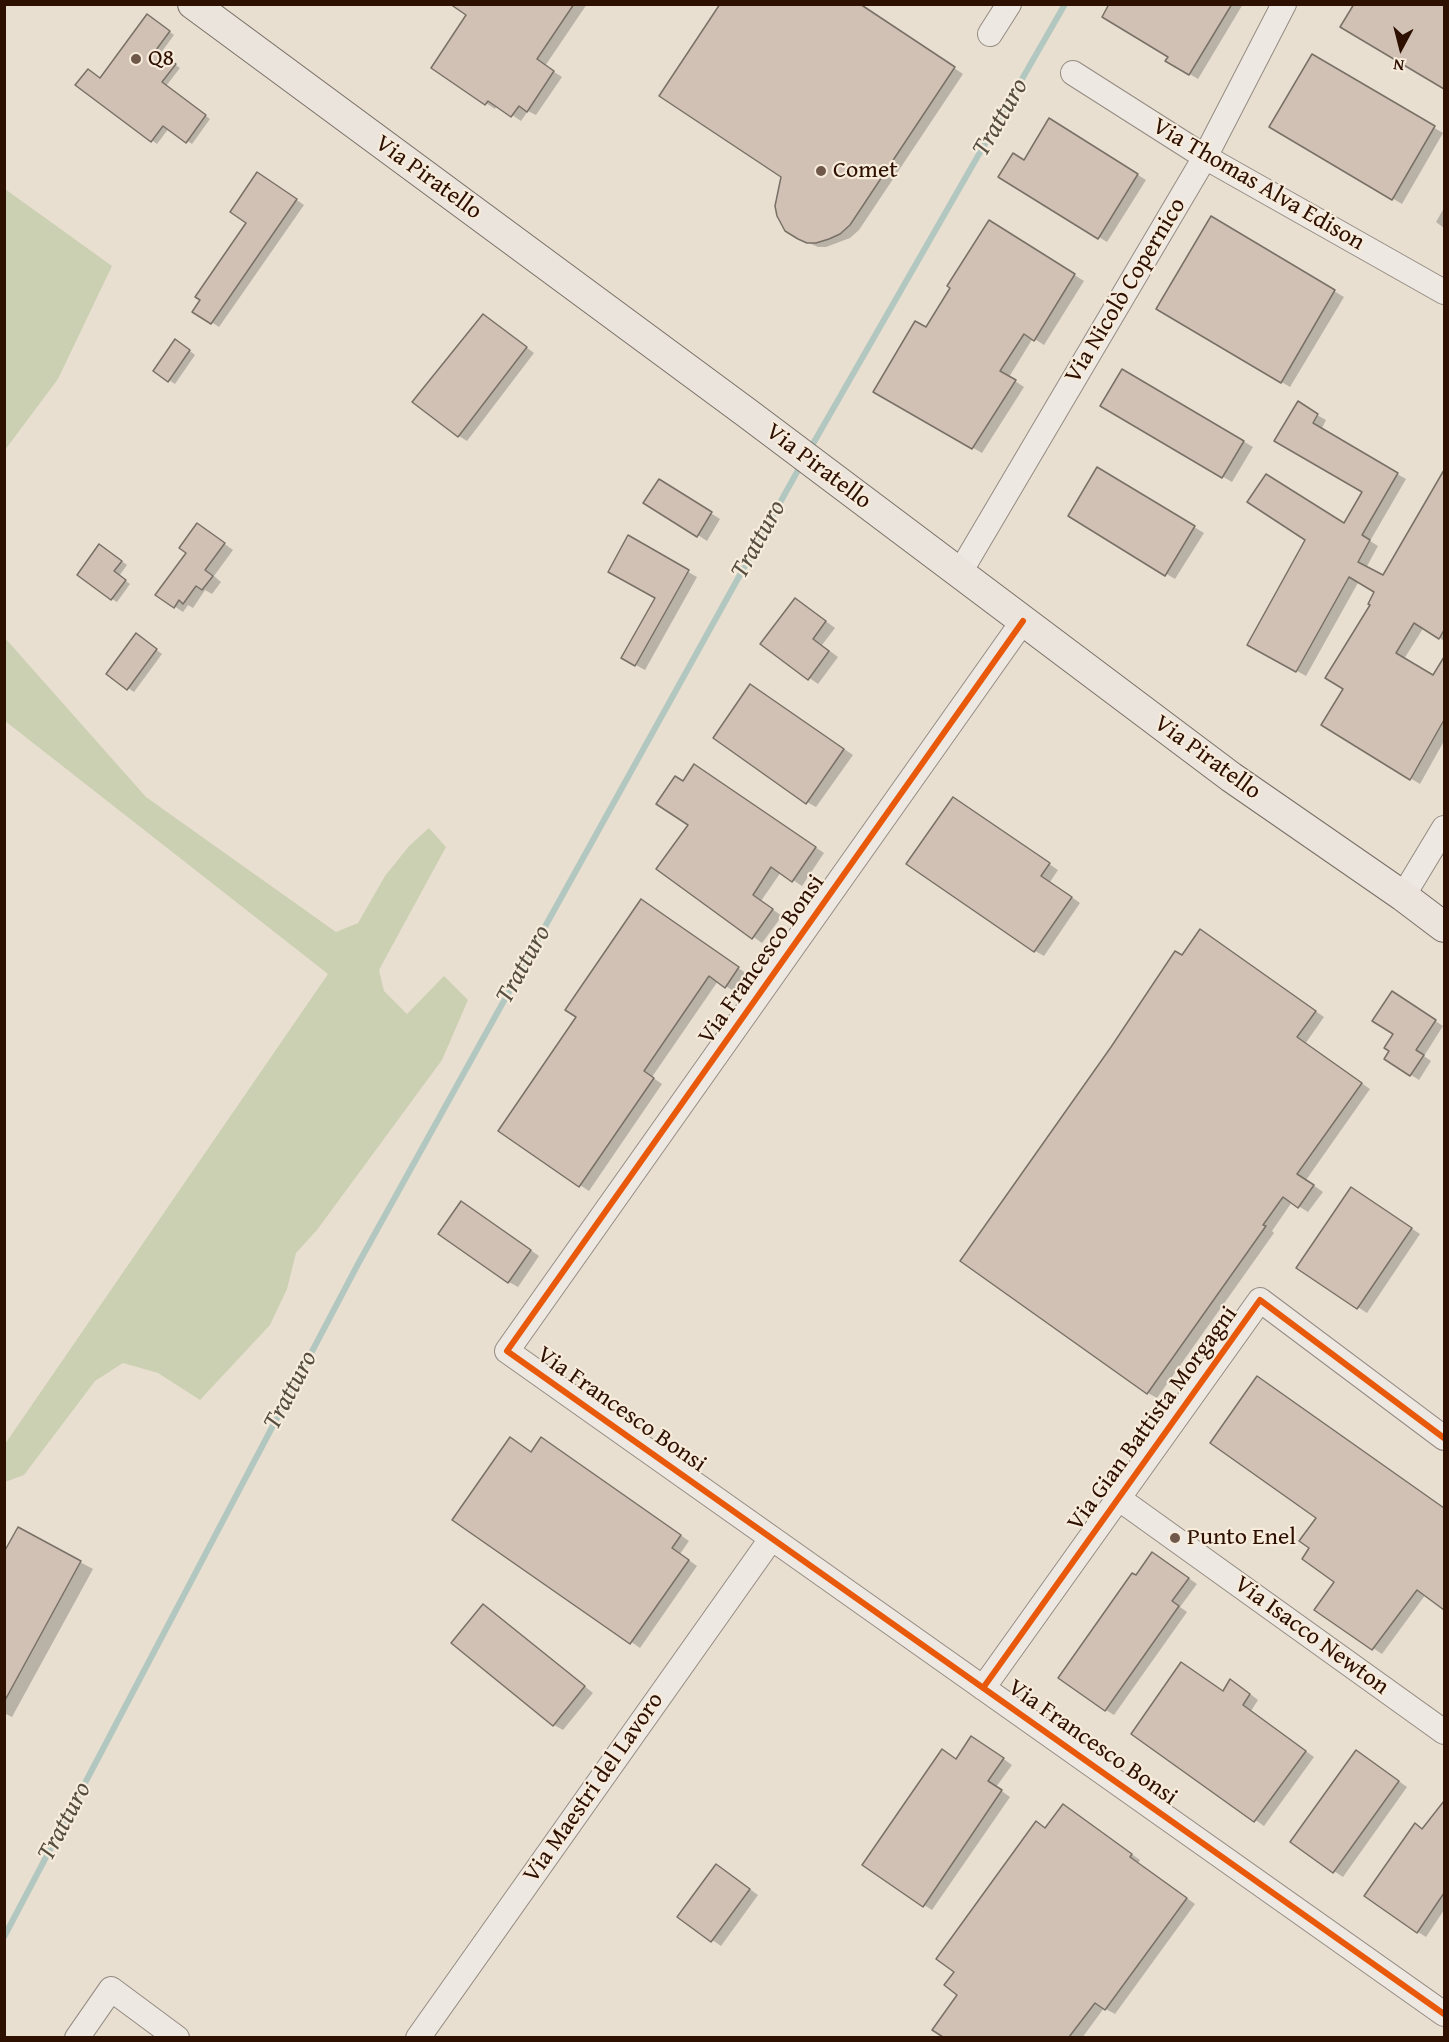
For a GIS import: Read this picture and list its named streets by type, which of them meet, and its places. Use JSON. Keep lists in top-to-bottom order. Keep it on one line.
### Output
{"streets":{"main road":["Via Piratello"],"street":["Via Thomas Alva Edison","Via Nicolò Copernico","Via Francesco Bonsi","Via Gian Battista Morgagni","Via Isacco Newton","Via Maestri del Lavoro"]},"crossings":[["Via Piratello","Via Nicolò Copernico"],["Via Piratello","Via Francesco Bonsi"],["Via Thomas Alva Edison","Via Nicolò Copernico"],["Via Francesco Bonsi","Via Gian Battista Morgagni"],["Via Francesco Bonsi","Via Maestri del Lavoro"],["Via Gian Battista Morgagni","Via Isacco Newton"]],"water":["Tratturo"],"places":["Q8","Comet","Punto Enel"],"north":"bottom"}
